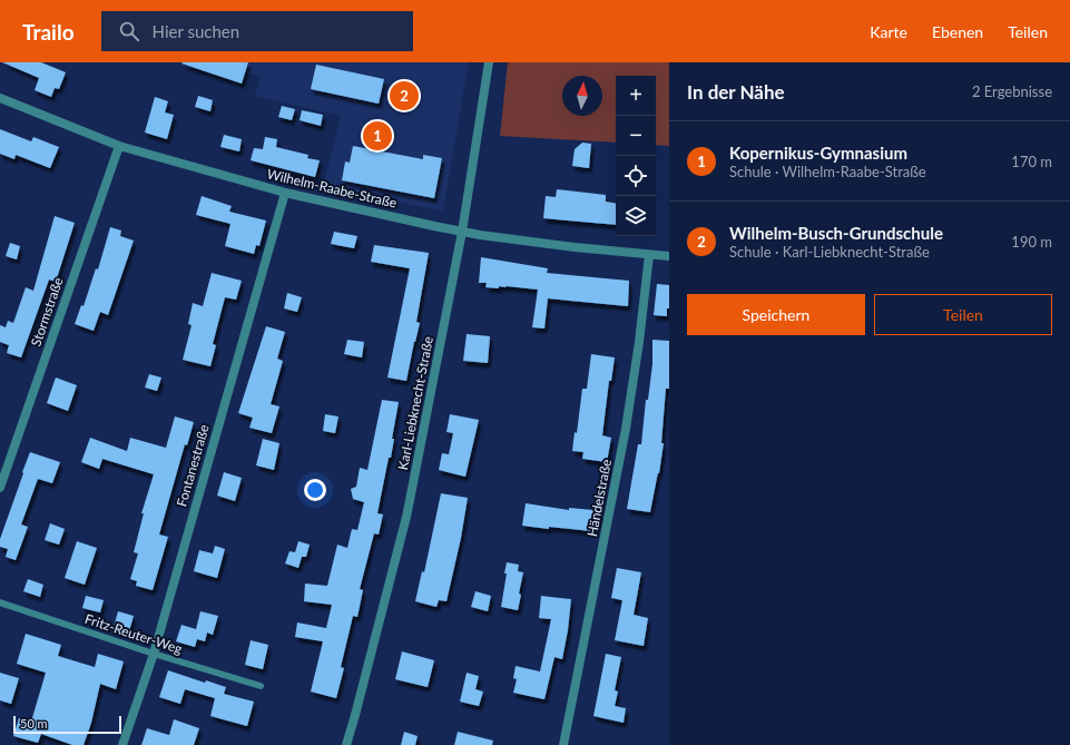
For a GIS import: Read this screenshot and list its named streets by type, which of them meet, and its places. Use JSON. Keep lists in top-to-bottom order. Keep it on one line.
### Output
{"streets":{"street":["Wilhelm-Raabe-Straße","Stormstraße","Karl-Liebknecht-Straße","Fontanestraße","Händelstraße"],"lane":["Fritz-Reuter-Weg"]},"crossings":[["Wilhelm-Raabe-Straße","Stormstraße"],["Wilhelm-Raabe-Straße","Karl-Liebknecht-Straße"],["Wilhelm-Raabe-Straße","Fontanestraße"],["Wilhelm-Raabe-Straße","Händelstraße"],["Fontanestraße","Fritz-Reuter-Weg"]],"scale_bar":"50 m","north":"top","page":{"header":"Trailo","search":"Hier suchen","nav":["Karte","Ebenen","Teilen"],"heading":["In der Nähe","2 Ergebnisse"],"map_buttons":["+","−"],"pins":["2","1"],"list":[{"mark":"1","name":"Kopernikus-Gymnasium","note":"Schule · Wilhelm-Raabe-Straße","value":"170 m"},{"mark":"2","name":"Wilhelm-Busch-Grundschule","note":"Schule · Karl-Liebknecht-Straße","value":"190 m"}],"buttons":["Speichern","Teilen"],"scale":"50 m"}}
